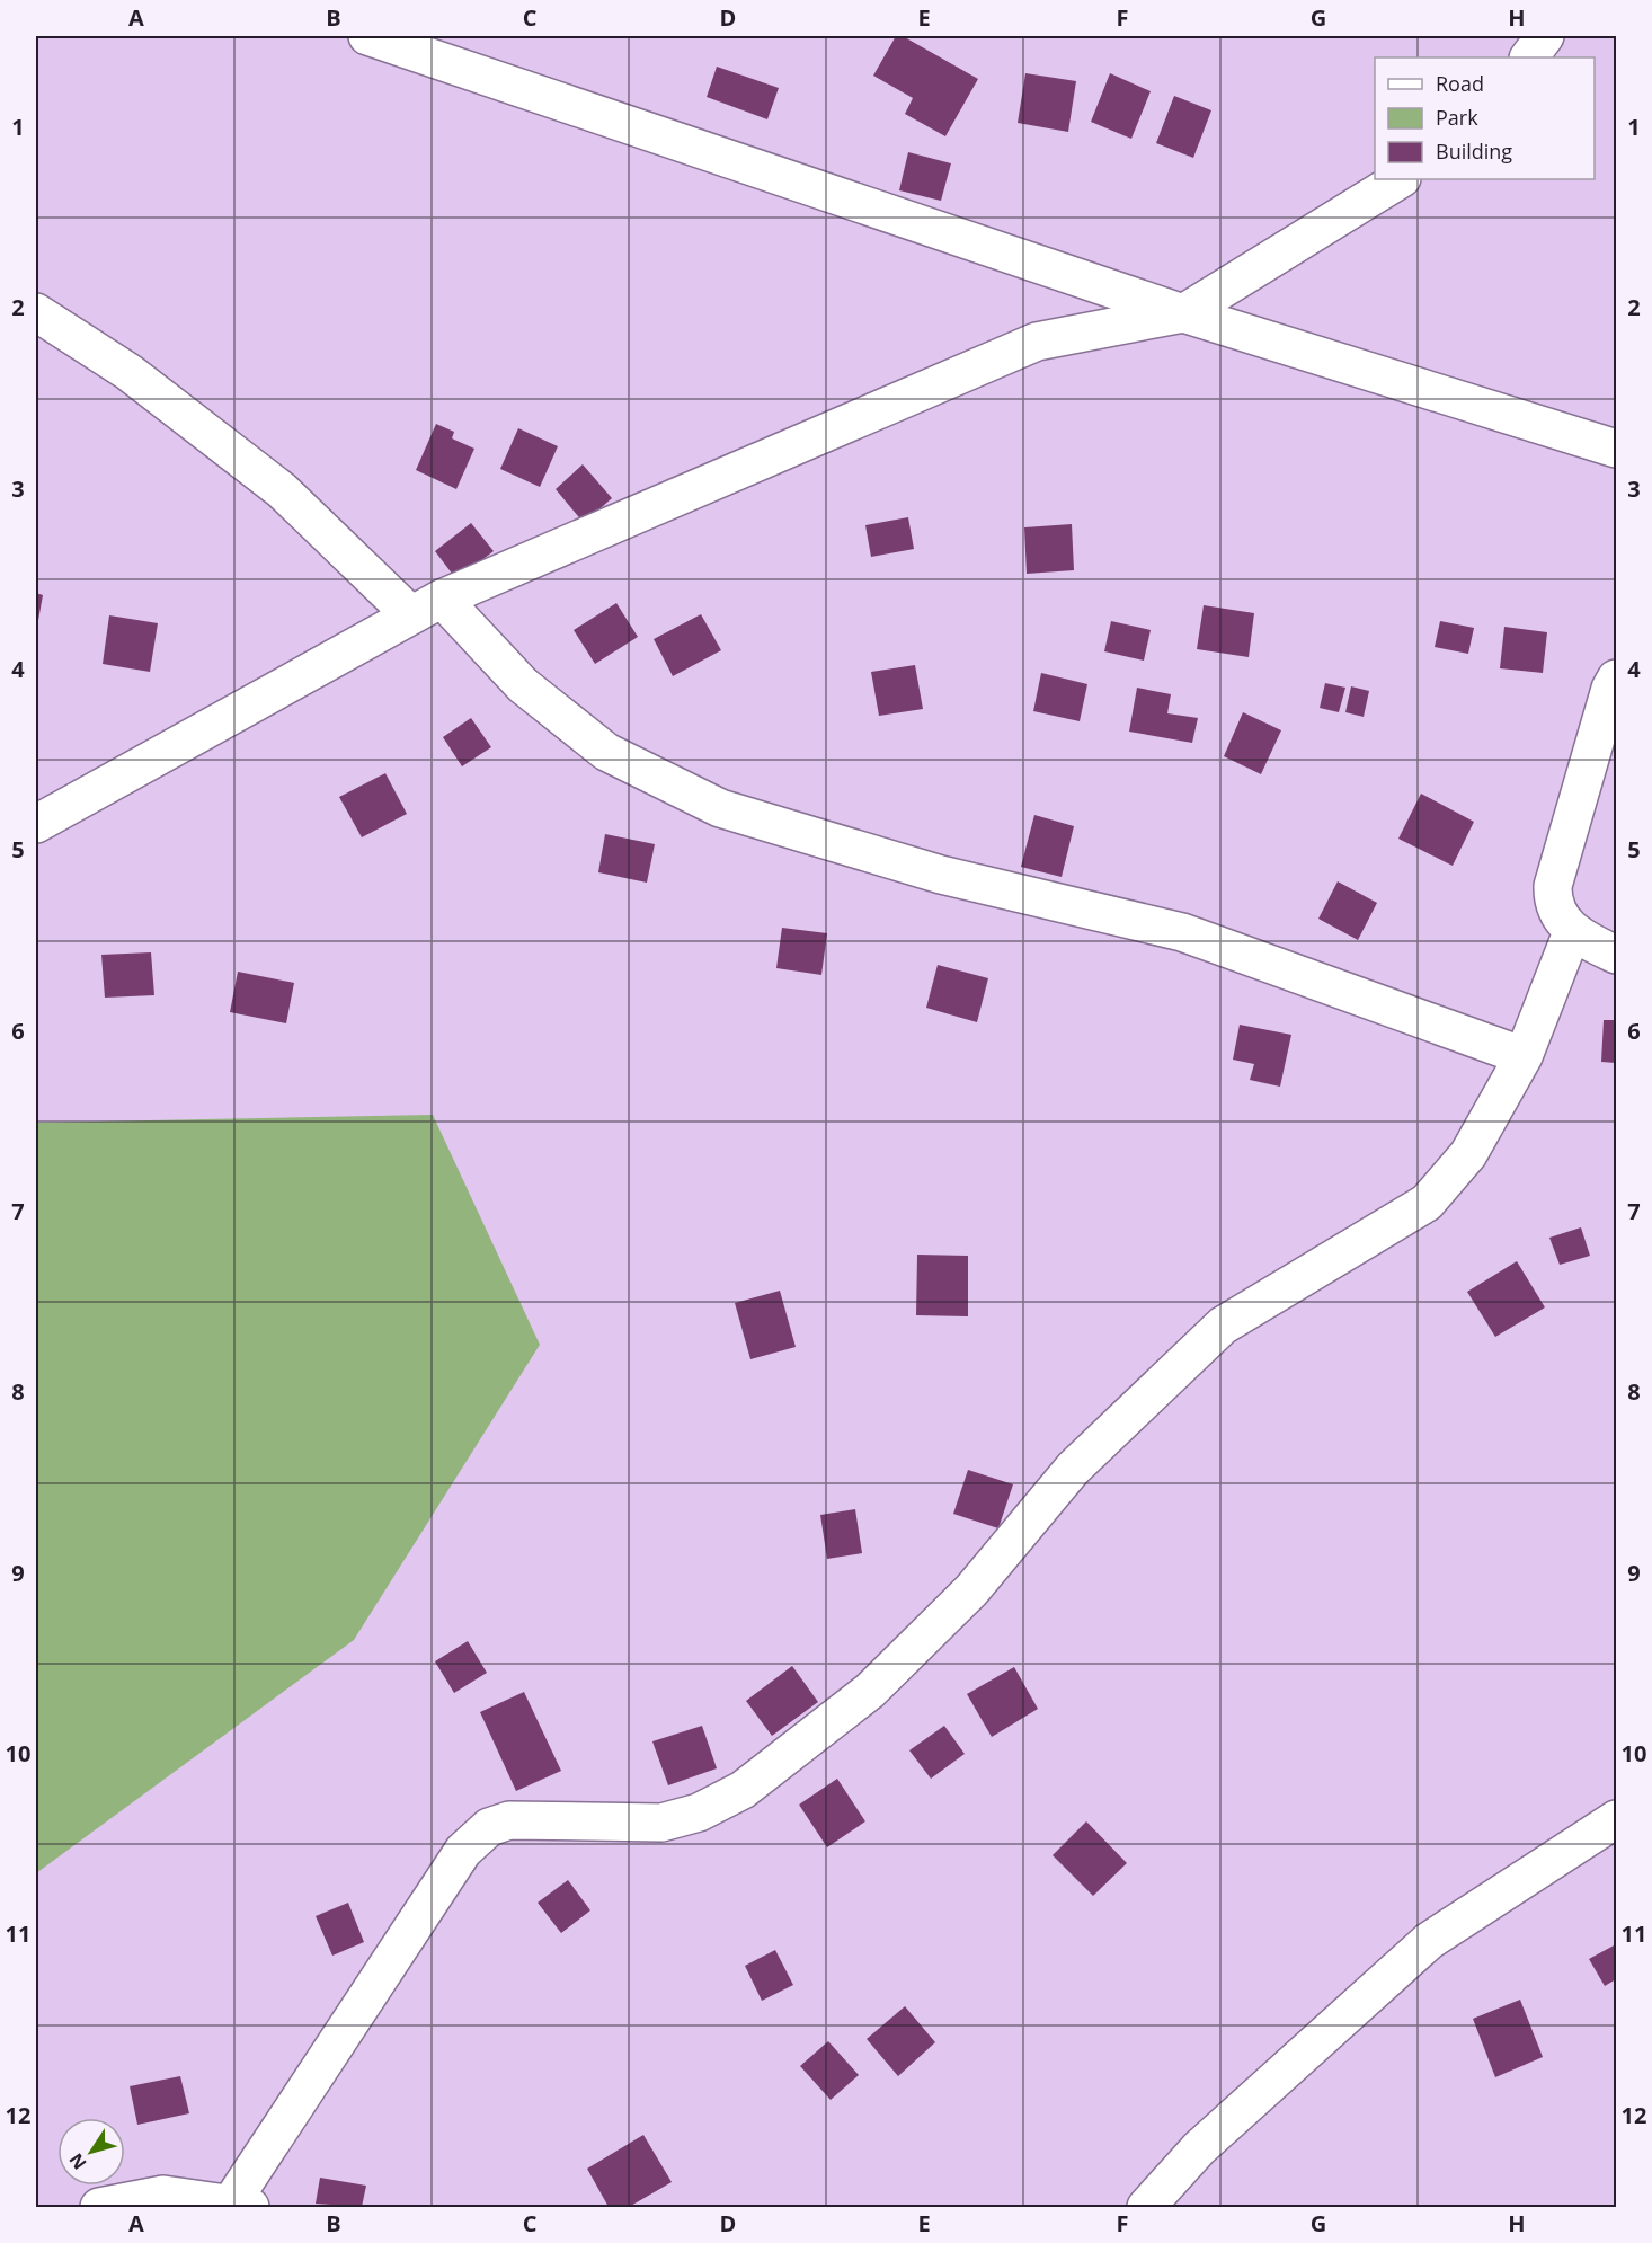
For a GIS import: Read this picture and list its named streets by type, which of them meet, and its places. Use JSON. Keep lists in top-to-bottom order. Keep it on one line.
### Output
{"legend":["Road","Park","Building"],"north":"bottom left","grid":{"columns":["A","B","C","D","E","F","G","H"],"rows":["1","2","3","4","5","6","7","8","9","10","11","12"]}}
